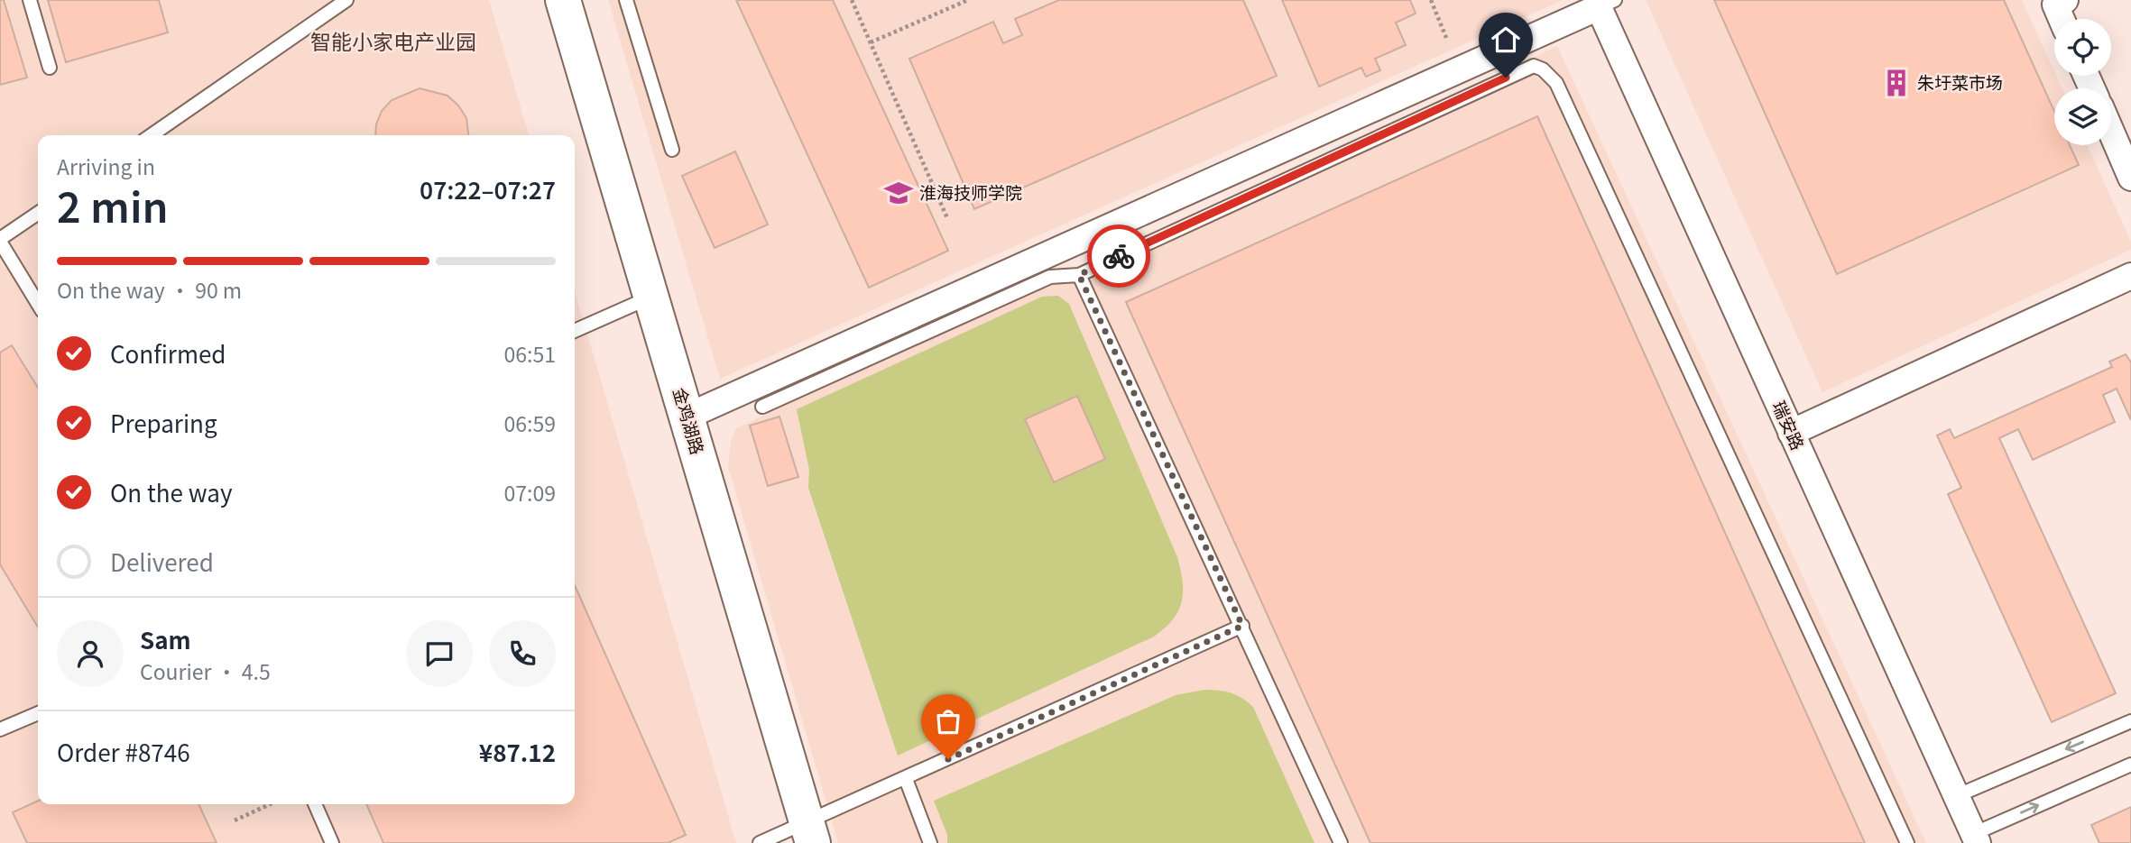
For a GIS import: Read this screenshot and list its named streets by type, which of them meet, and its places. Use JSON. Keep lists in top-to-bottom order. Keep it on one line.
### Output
{"streets":{"street":["金鸡湖路","瑞安路"]},"districts":["智能小家电产业园"],"places":{"building":["朱圩菜市场"],"school or university":["淮海技师学院"]},"page":{"heading":["2 min","Arriving in","07:22–07:27"],"panel":["Sam","Courier · 4.5","Order #8746","¥87.12"],"bar":"On the way · 90 m","list":[["Confirmed","06:51"],["Preparing","06:59"],["On the way","07:09"],"Delivered"]}}
